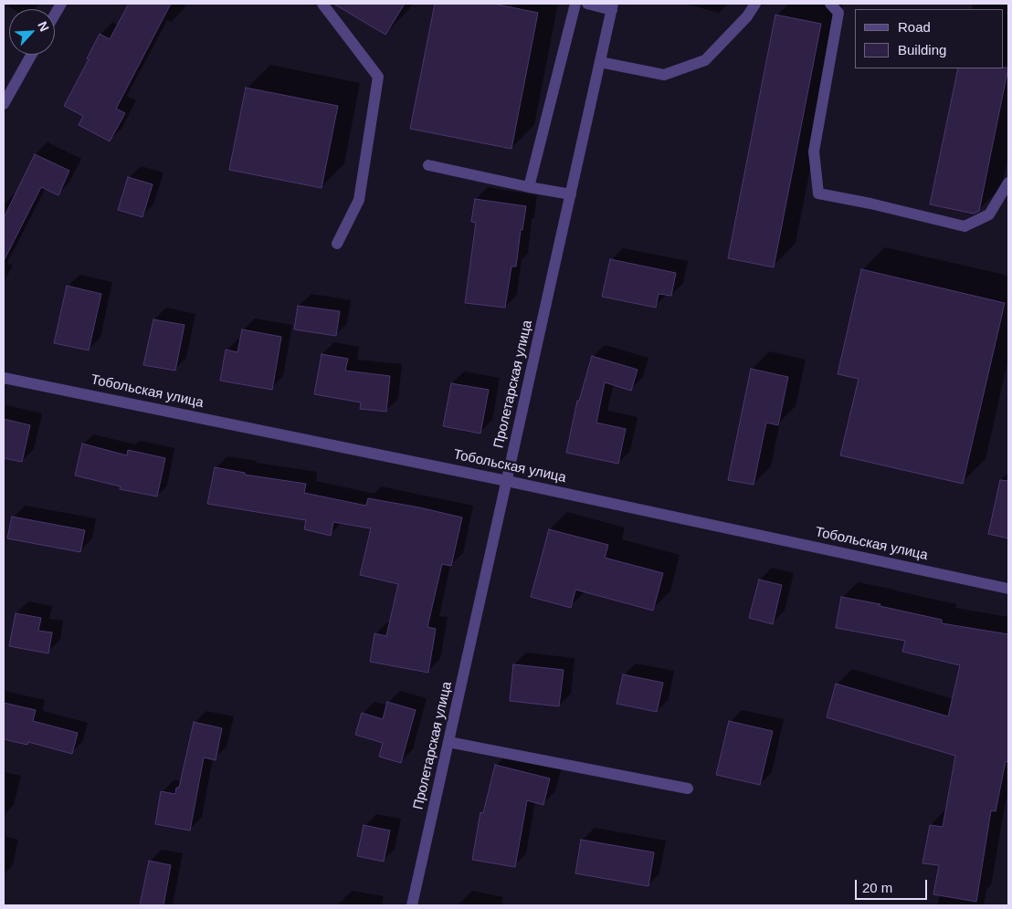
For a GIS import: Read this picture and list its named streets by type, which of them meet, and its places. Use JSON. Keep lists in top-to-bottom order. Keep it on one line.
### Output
{"streets":{"street":["Пролетарская улица","Тобольская улица"]},"crossings":[["Пролетарская улица","Тобольская улица"]],"legend":["Road","Building"],"scale_bar":"20 m","north":"top right"}
